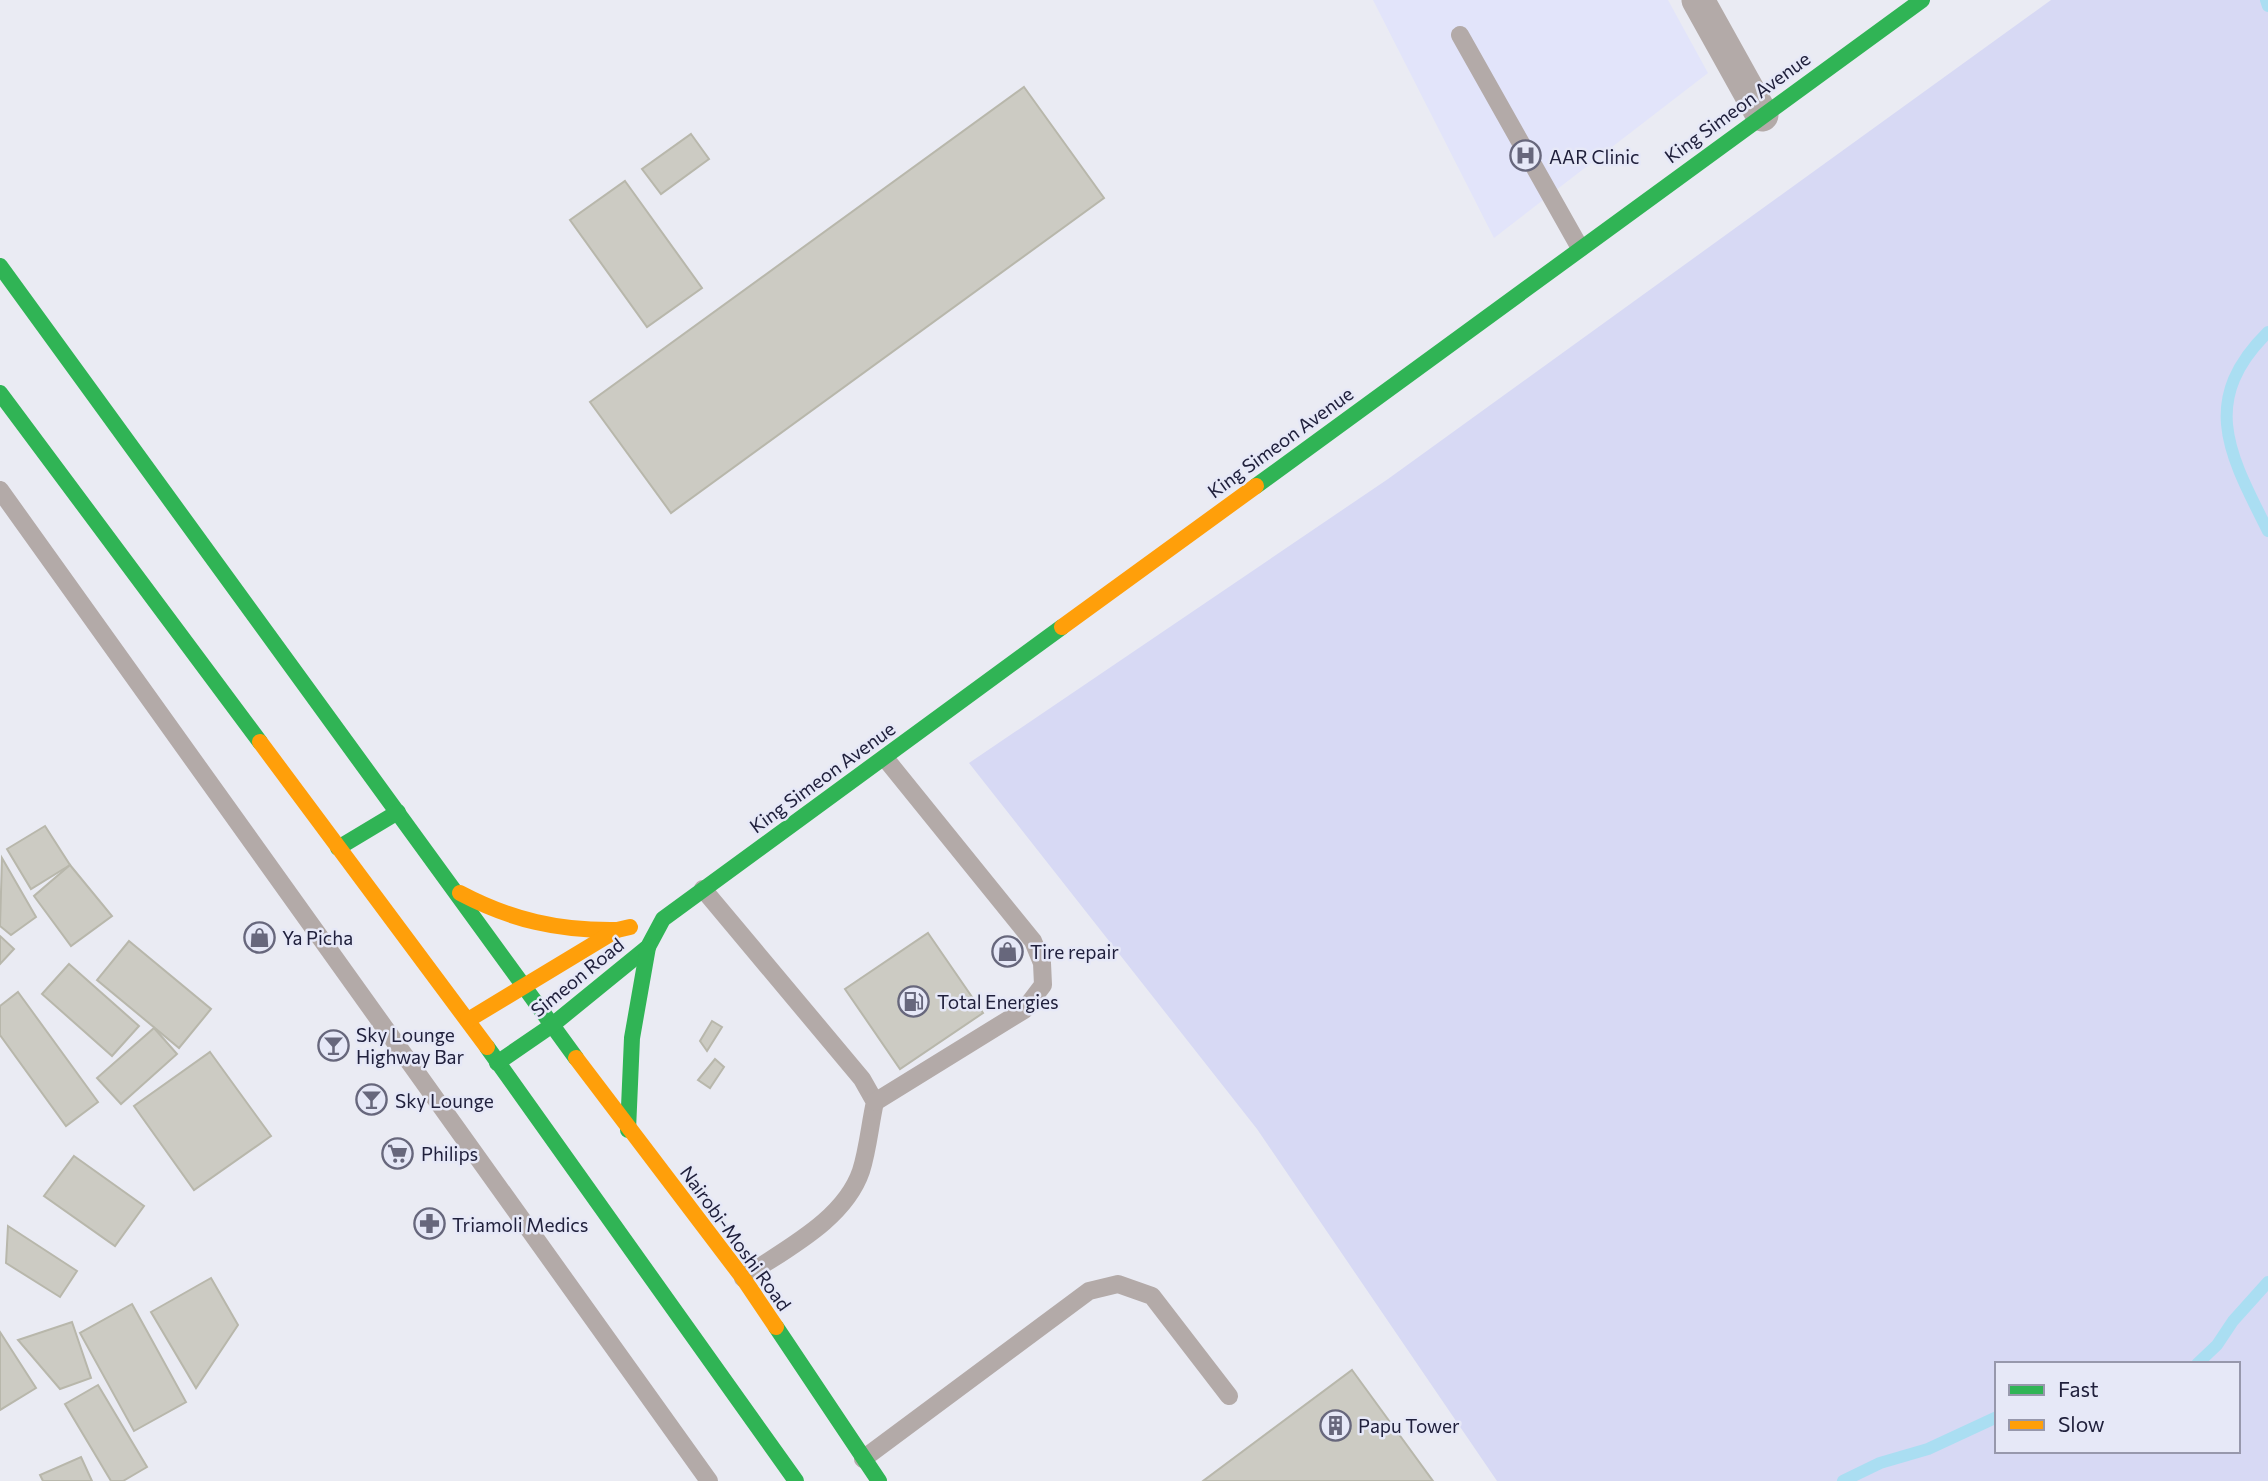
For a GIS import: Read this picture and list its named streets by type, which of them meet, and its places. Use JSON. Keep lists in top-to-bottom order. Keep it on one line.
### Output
{"streets":{"main road":["King Simeon Avenue","Simeon Road","Nairobi-Moshi Road"]},"crossings":[["King Simeon Avenue","Simeon Road"],["Simeon Road","Nairobi-Moshi Road"]],"places":{"hospital":["AAR Clinic"],"shop":["Ya Picha","Tire repair"],"fuel station":["Total Energies"],"bar":["Sky Lounge Highway Bar","Sky Lounge"],"supermarket":["Philips"],"pharmacy":["Triamoli Medics"],"building":["Papu Tower"]},"legend":["Fast","Slow"]}
